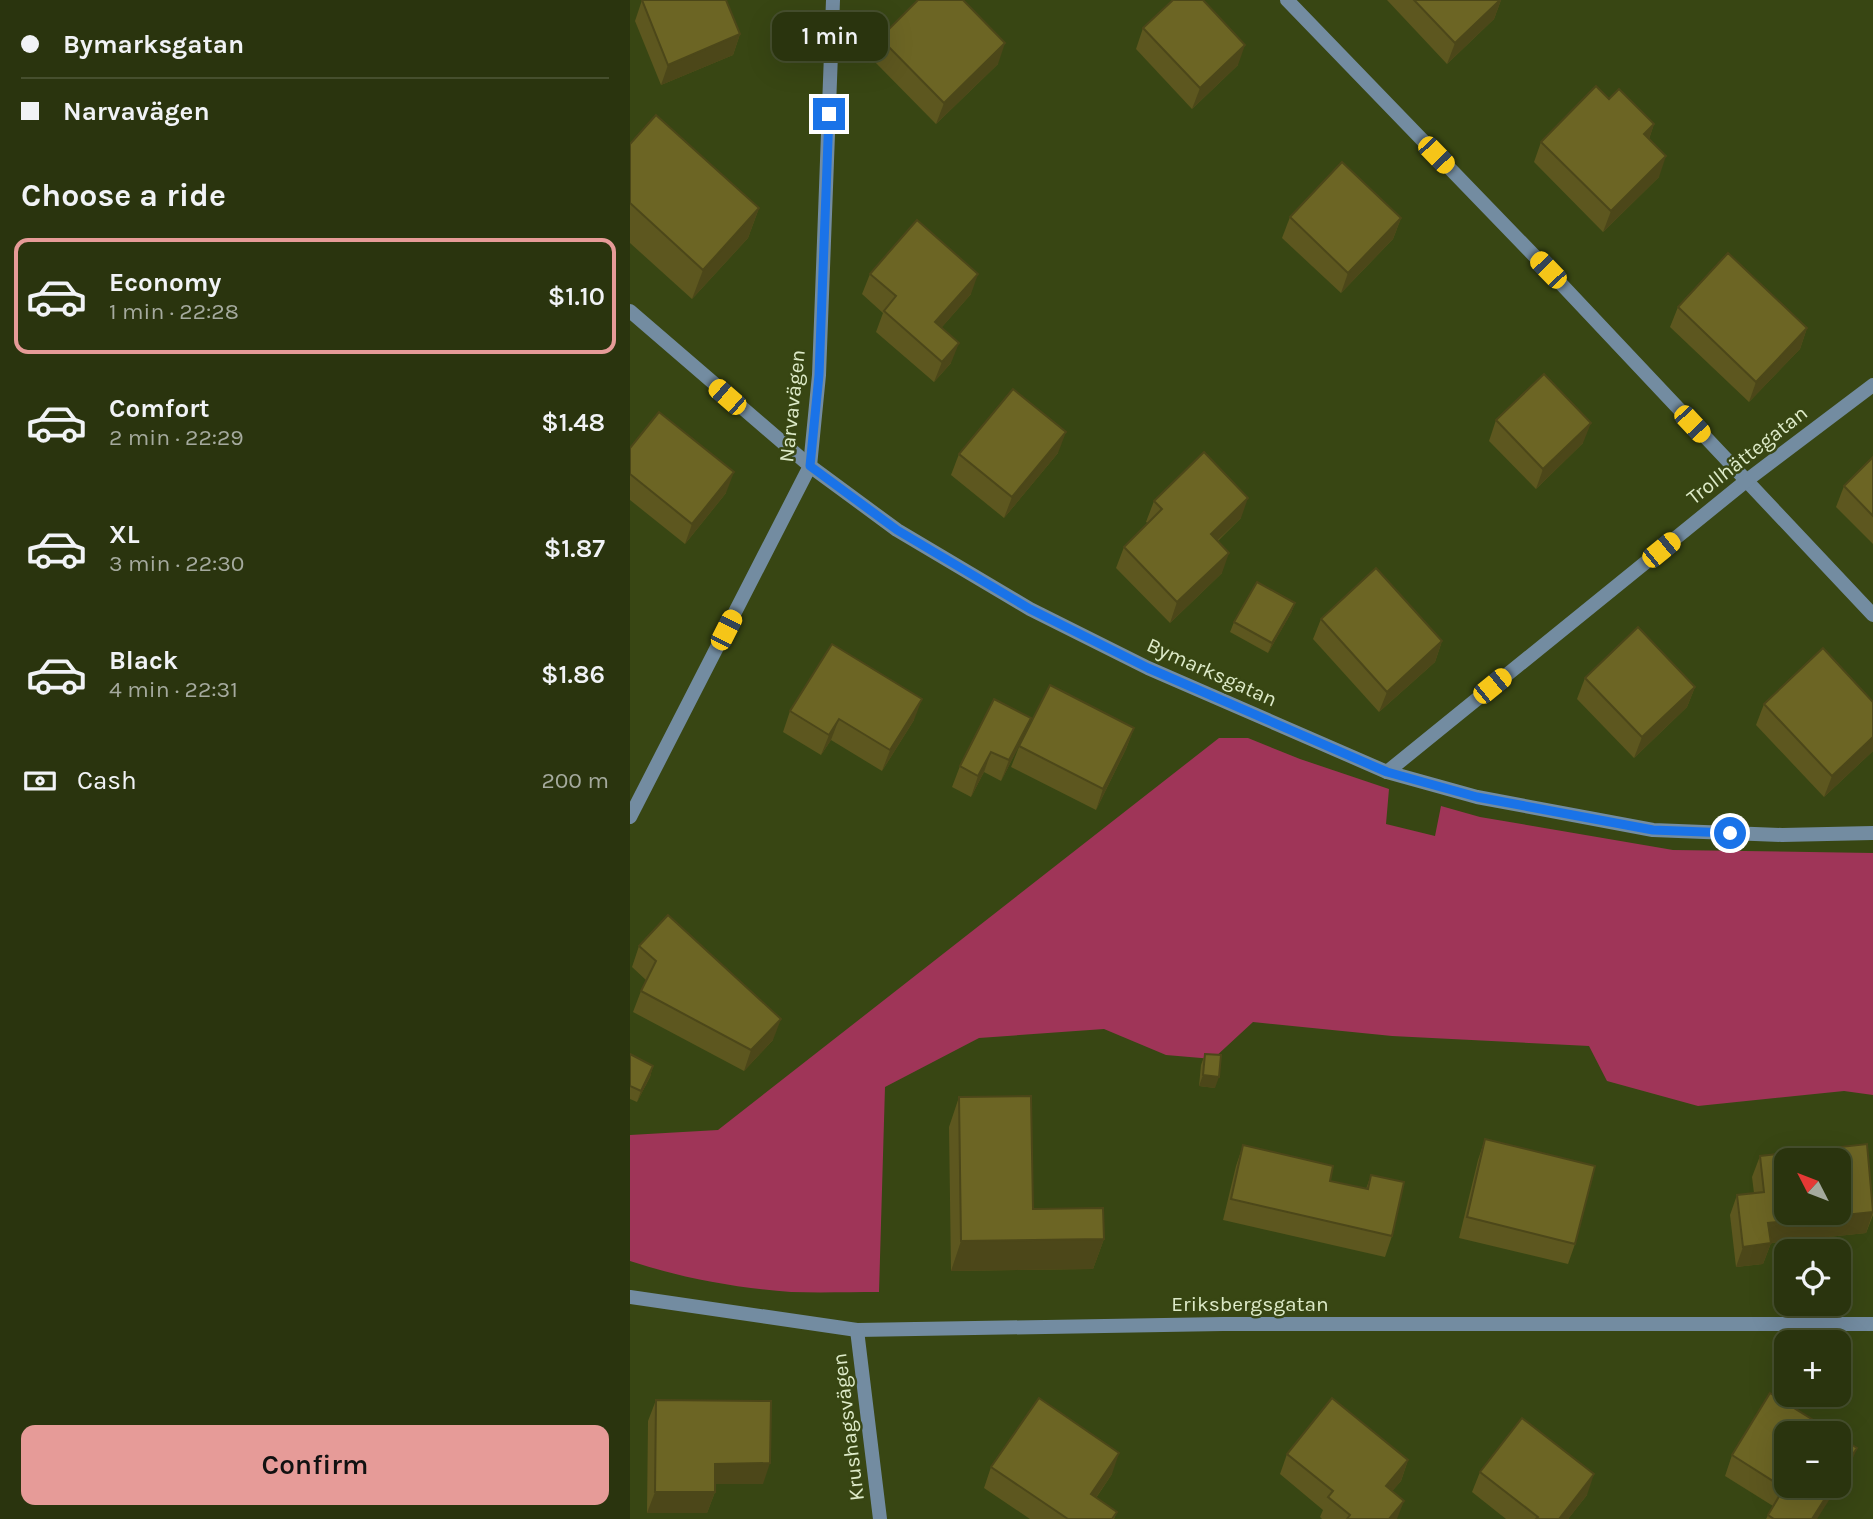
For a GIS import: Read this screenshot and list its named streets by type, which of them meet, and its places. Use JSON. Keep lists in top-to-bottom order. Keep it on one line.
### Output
{"streets":{"street":["Narvavägen","Trollhättegatan","Bymarksgatan","Eriksbergsgatan","Krushagsvägen"]},"crossings":[["Narvavägen","Bymarksgatan"],["Trollhättegatan","Bymarksgatan"],["Eriksbergsgatan","Krushagsvägen"]],"north":"top left","page":{"banner":["Bymarksgatan","Narvavägen"],"bubble":"1 min","heading":"Choose a ride","list":[{"name":"Economy","note":"1 min · 22:28","value":"$1.10"},{"name":"Comfort","note":"2 min · 22:29","value":"$1.48"},{"name":"XL","note":"3 min · 22:30","value":"$1.87"},{"name":"Black","note":"4 min · 22:31","value":"$1.86"}],"pay":["Cash","200 m"],"map_buttons":["+","−"],"buttons":"Confirm"}}
